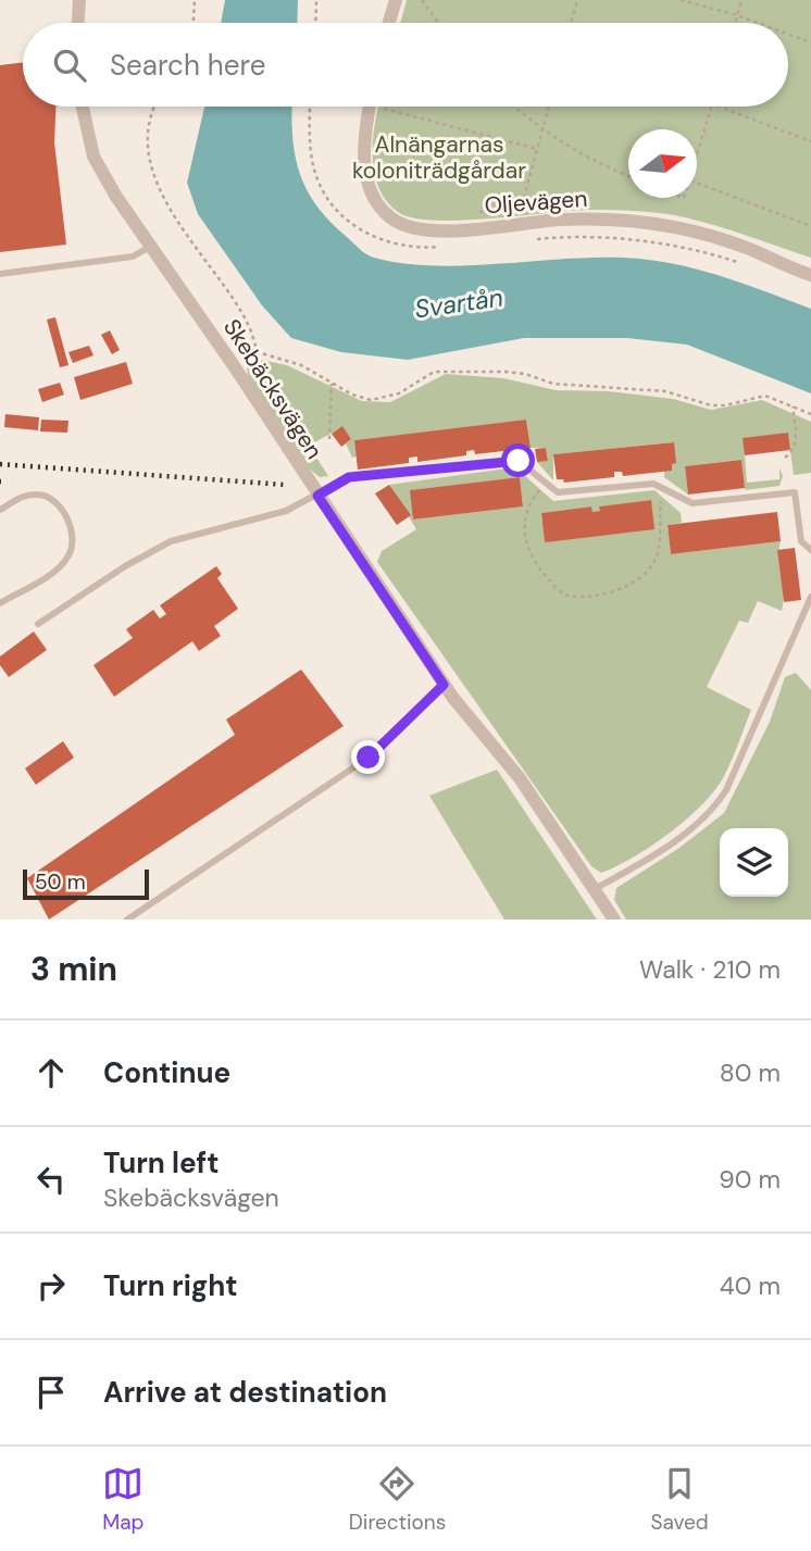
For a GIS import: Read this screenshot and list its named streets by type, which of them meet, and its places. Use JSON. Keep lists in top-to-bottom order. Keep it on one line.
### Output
{"streets":{"street":["Oljevägen","Skebäcksvägen"]},"water":["Svartån"],"parks":["Alnängarnas koloniträdgårdar"],"scale_bar":"50 m","north":"right","page":{"search":"Search here","scale":"50 m","heading":["3 min","Walk · 210 m"],"list":[["Continue","80 m"],["Turn left","Skebäcksvägen","90 m"],["Turn right","40 m"],"Arrive at destination"],"nav":["Map","Directions","Saved"]}}
